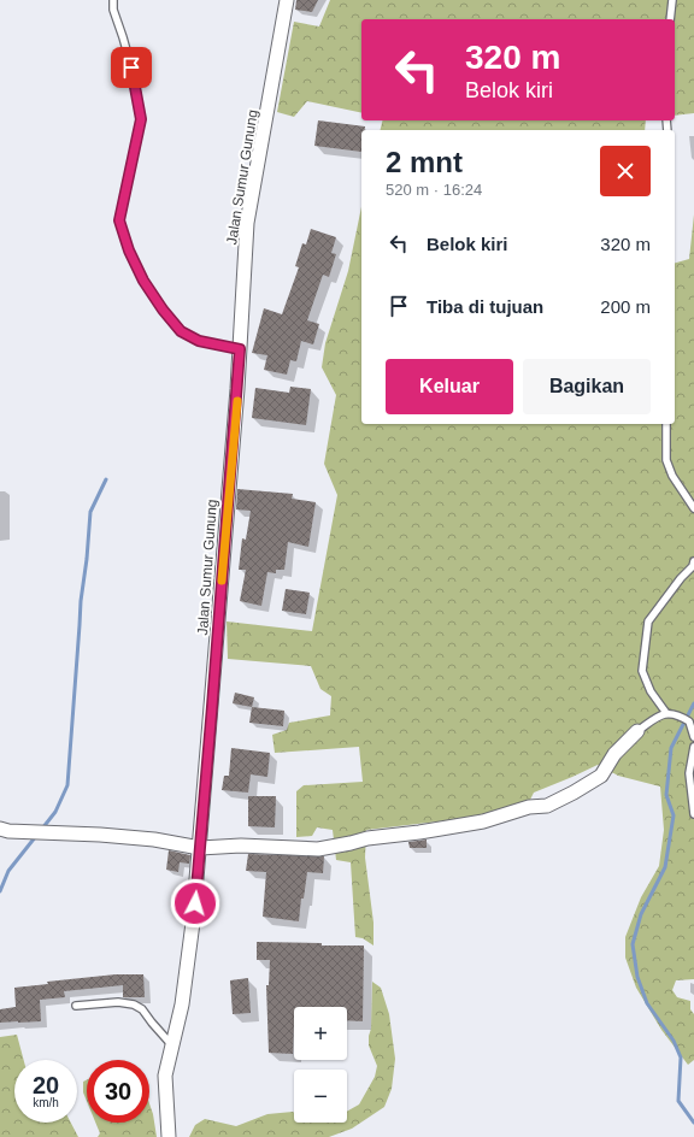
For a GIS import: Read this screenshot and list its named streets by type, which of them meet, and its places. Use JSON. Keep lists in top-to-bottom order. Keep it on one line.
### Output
{"streets":{"street":["Jalan Sumur Gunung"]},"page":{"turn":["320 m","Belok kiri"],"heading":["2 mnt","520 m · 16:24"],"list":[{"name":"Belok kiri","value":"320 m"},{"name":"Tiba di tujuan","value":"200 m"}],"buttons":["Keluar","Bagikan"],"map_buttons":["+","−"],"speed":"20 km/h","limit":"30"}}
